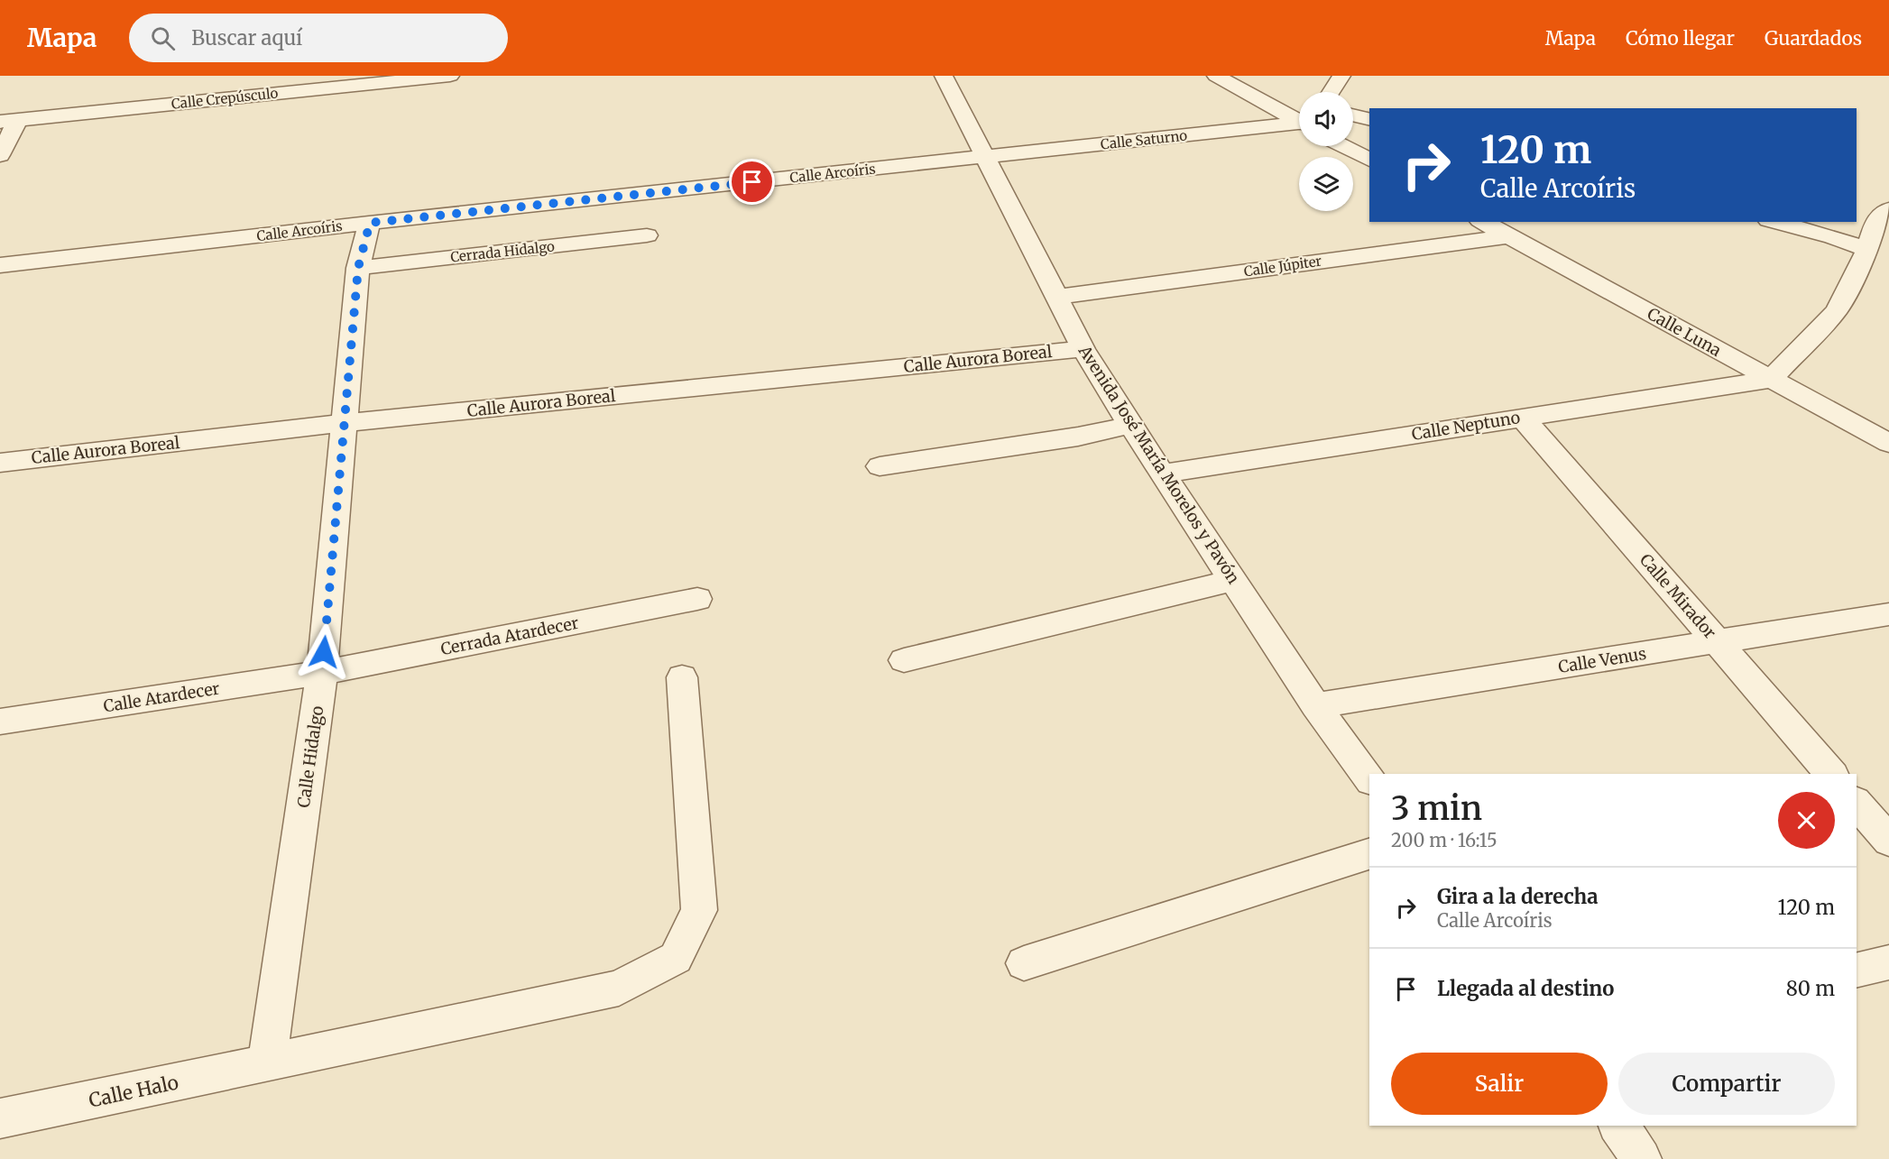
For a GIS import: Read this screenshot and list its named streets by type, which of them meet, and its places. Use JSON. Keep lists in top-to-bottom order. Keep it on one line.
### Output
{"streets":{"street":["Calle Crepúsculo","Calle Saturno","Calle Arcoíris","Cerrada Hidalgo","Calle Júpiter","Calle Luna","Calle Aurora Boreal","Calle Neptuno","Avenida José María Morelos y Pavón","Calle Mirador","Cerrada Atardecer","Calle Venus","Calle Atardecer","Calle Hidalgo","Calle Halo"]},"crossings":[["Calle Saturno","Calle Arcoíris"],["Calle Saturno","Avenida José María Morelos y Pavón"],["Calle Arcoíris","Avenida José María Morelos y Pavón"],["Calle Arcoíris","Calle Hidalgo"],["Cerrada Hidalgo","Calle Hidalgo"],["Calle Júpiter","Calle Luna"],["Calle Júpiter","Avenida José María Morelos y Pavón"],["Calle Luna","Calle Neptuno"],["Calle Aurora Boreal","Avenida José María Morelos y Pavón"],["Calle Aurora Boreal","Calle Hidalgo"],["Calle Neptuno","Avenida José María Morelos y Pavón"],["Calle Neptuno","Calle Mirador"],["Avenida José María Morelos y Pavón","Calle Venus"],["Calle Mirador","Calle Venus"],["Cerrada Atardecer","Calle Atardecer"],["Cerrada Atardecer","Calle Hidalgo"],["Calle Atardecer","Calle Hidalgo"],["Calle Hidalgo","Calle Halo"]],"page":{"header":"Mapa","search":"Buscar aquí","nav":["Mapa","Cómo llegar","Guardados"],"turn":["120 m","Calle Arcoíris"],"heading":["3 min","200 m · 16:15"],"list":[{"name":"Gira a la derecha","note":"Calle Arcoíris","value":"120 m"},{"name":"Llegada al destino","value":"80 m"}],"buttons":["Salir","Compartir"]}}
